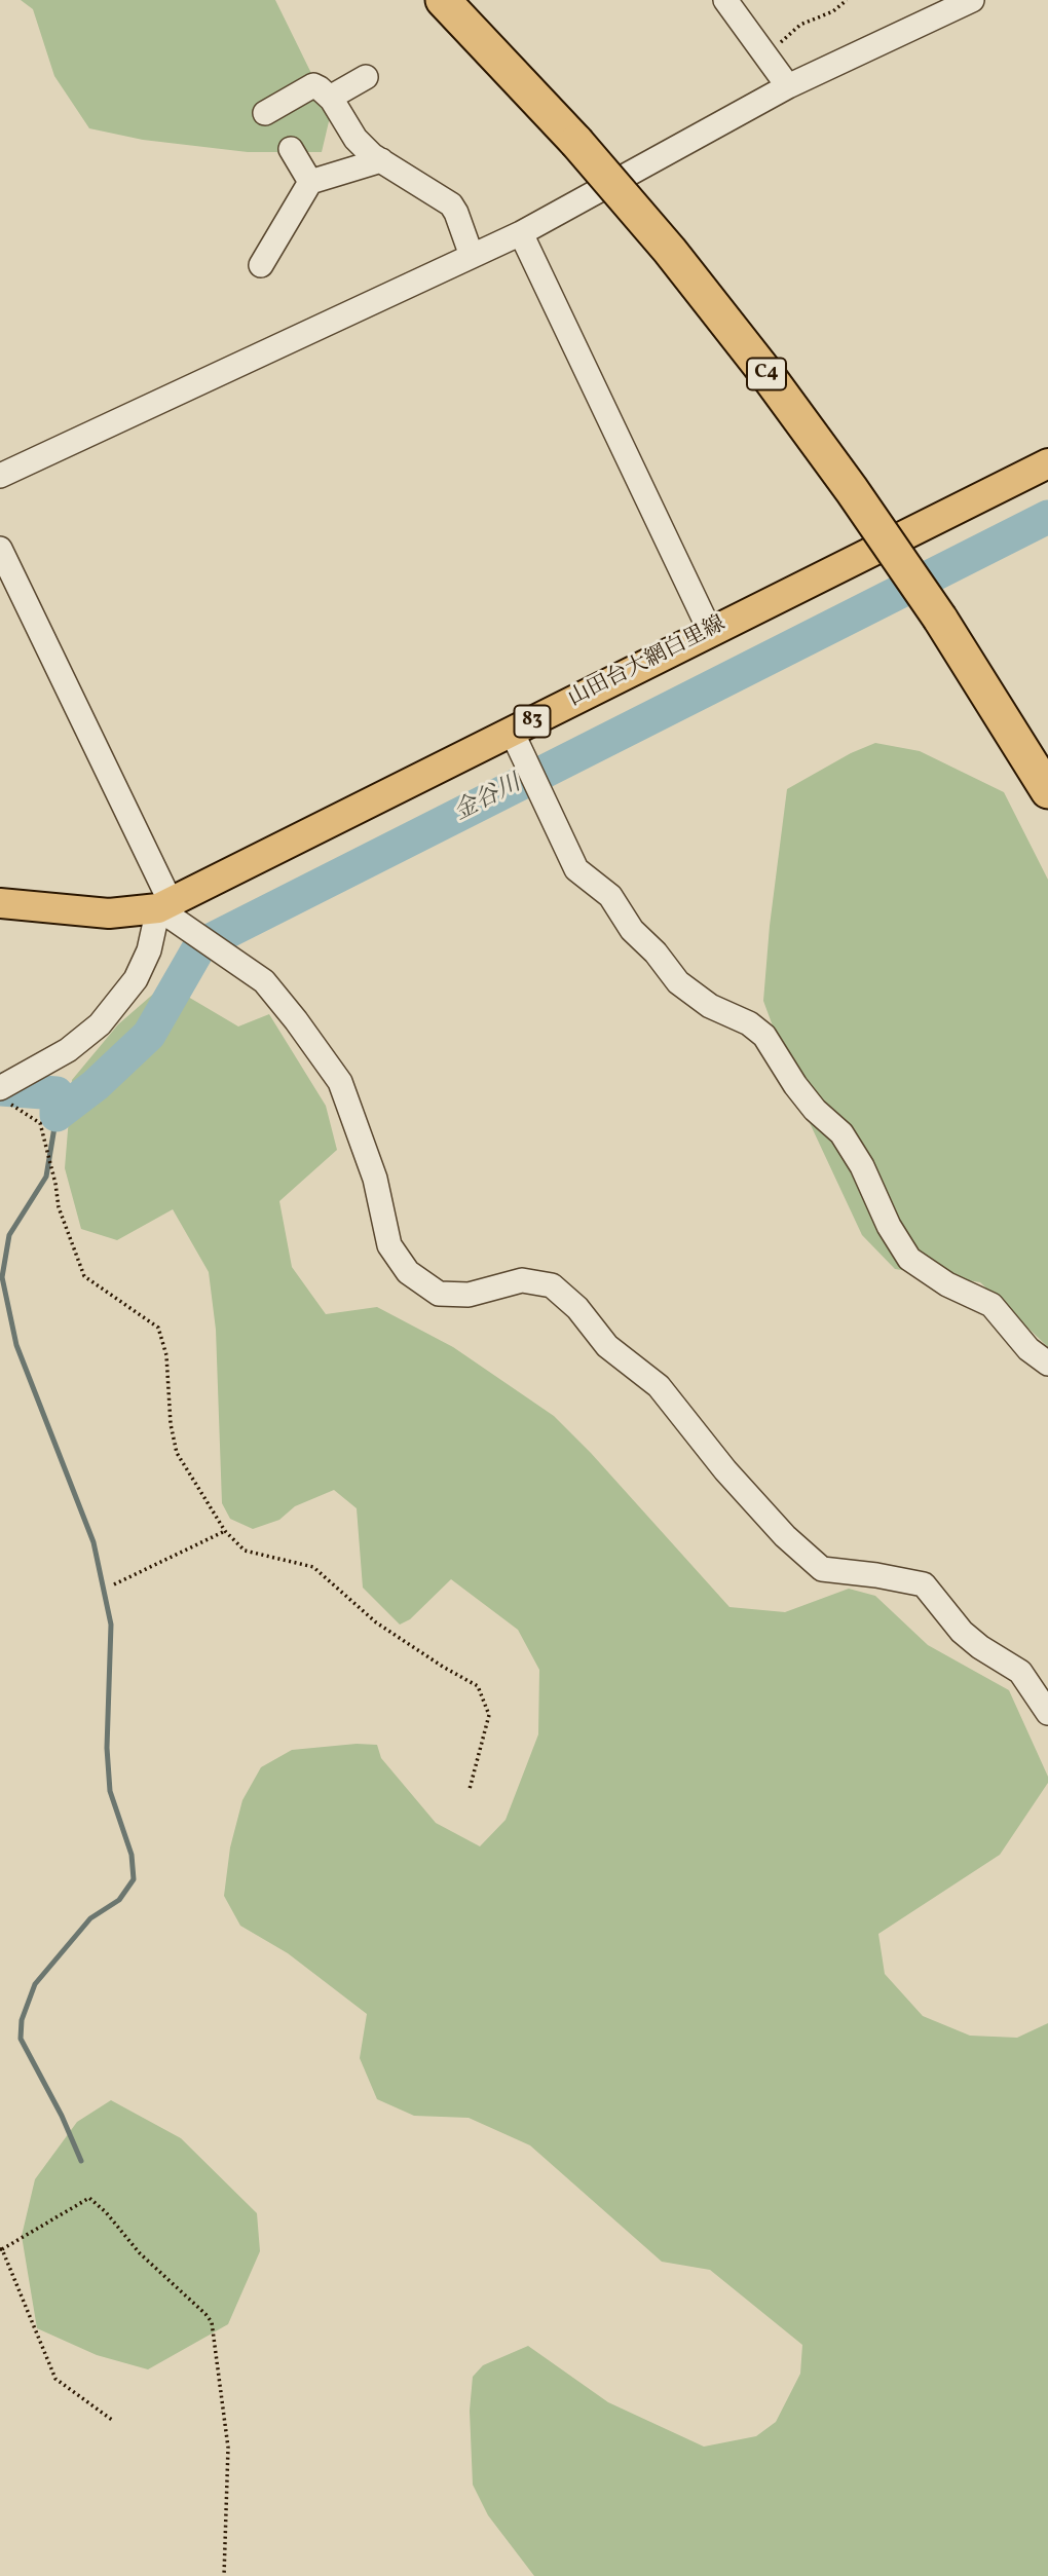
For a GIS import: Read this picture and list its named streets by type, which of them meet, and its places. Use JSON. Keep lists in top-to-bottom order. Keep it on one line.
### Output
{"streets":{"highway":["C4"],"main road":["山田台大網白里線","83"]},"water":["金谷川"]}
